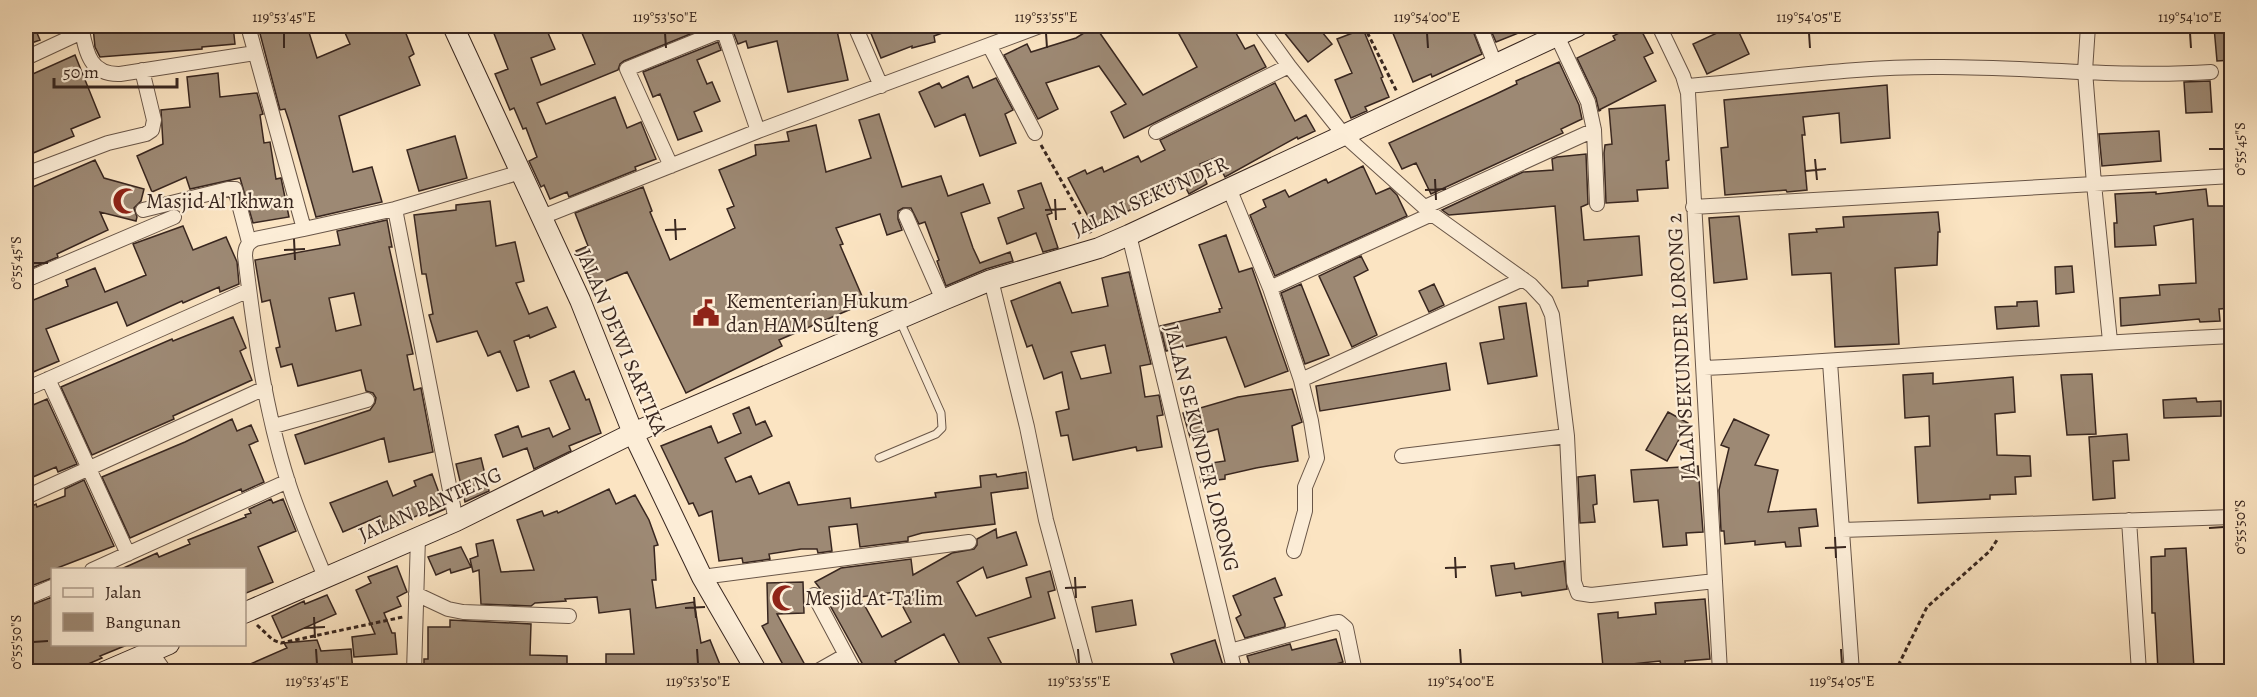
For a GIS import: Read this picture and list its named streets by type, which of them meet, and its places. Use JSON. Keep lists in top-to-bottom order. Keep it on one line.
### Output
{"streets":{"street":["JALAN SEKUNDER","JALAN DEWI SARTIKA","JALAN SEKUNDER LORONG 2","JALAN SEKUNDER LORONG","JALAN BANTENG"]},"crossings":[["JALAN SEKUNDER","JALAN DEWI SARTIKA"],["JALAN SEKUNDER","JALAN SEKUNDER LORONG"],["JALAN SEKUNDER","JALAN BANTENG"],["JALAN DEWI SARTIKA","JALAN BANTENG"]],"places":{"mosque":["Masjid Al Ikhwan","Mesjid At-Ta'lim"],"public building":["Kementerian Hukum dan HAM Sulteng"]},"legend":["Jalan","Bangunan"],"scale_bar":"50 m","coordinates":["119°53'45\"E","119°53'50\"E","119°53'55\"E","119°54'00\"E","119°54'05\"E","119°54'10\"E","0°55'45\"S","0°55'50\"S"]}
